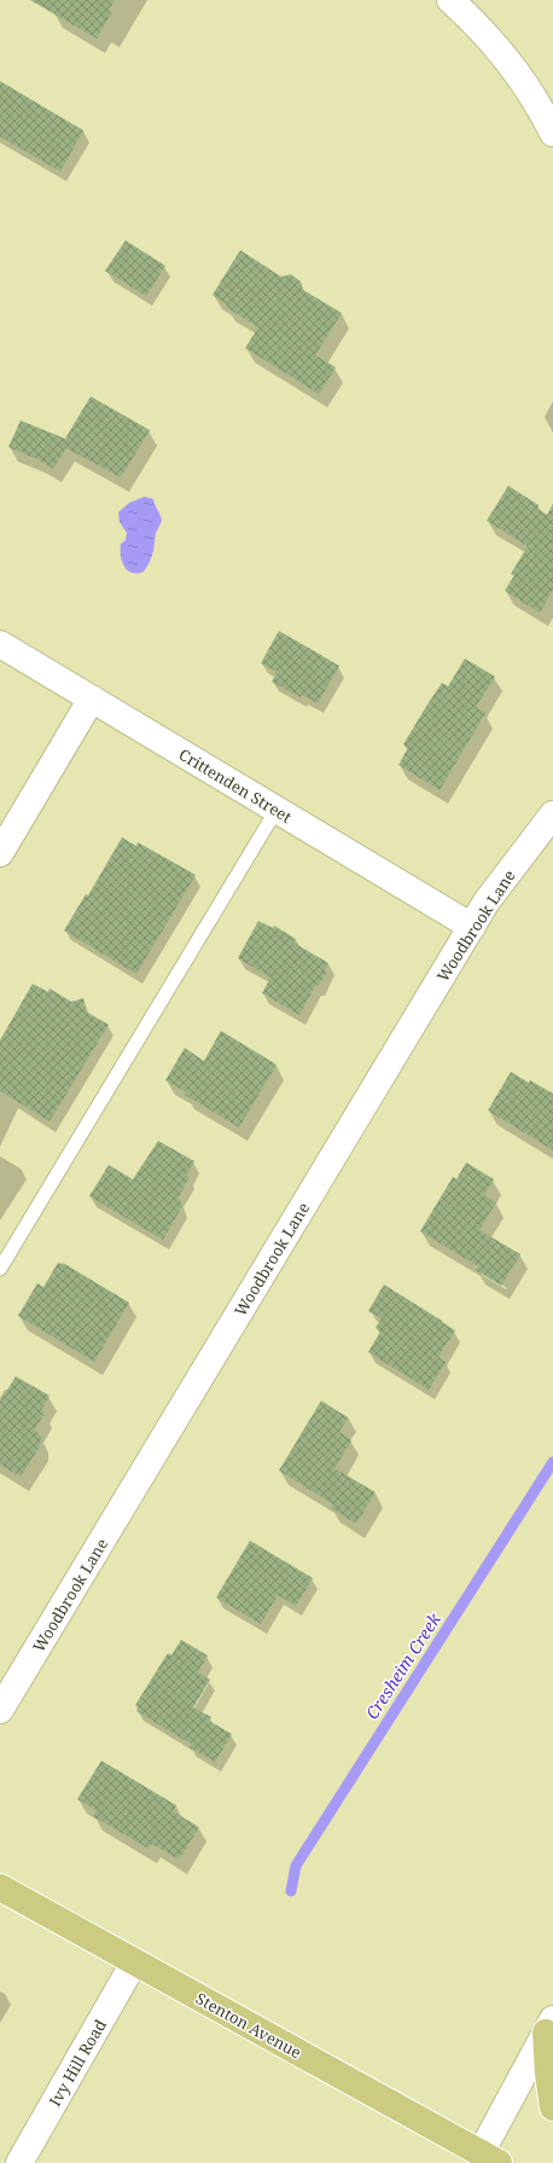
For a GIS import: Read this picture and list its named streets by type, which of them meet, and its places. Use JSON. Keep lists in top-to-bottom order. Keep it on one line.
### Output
{"streets":{"main road":["Stenton Avenue"],"street":["Crittenden Street","Woodbrook Lane","Ivy Hill Road"]},"crossings":[["Crittenden Street","Woodbrook Lane"],["Stenton Avenue","Ivy Hill Road"]],"water":["Cresheim Creek"]}
